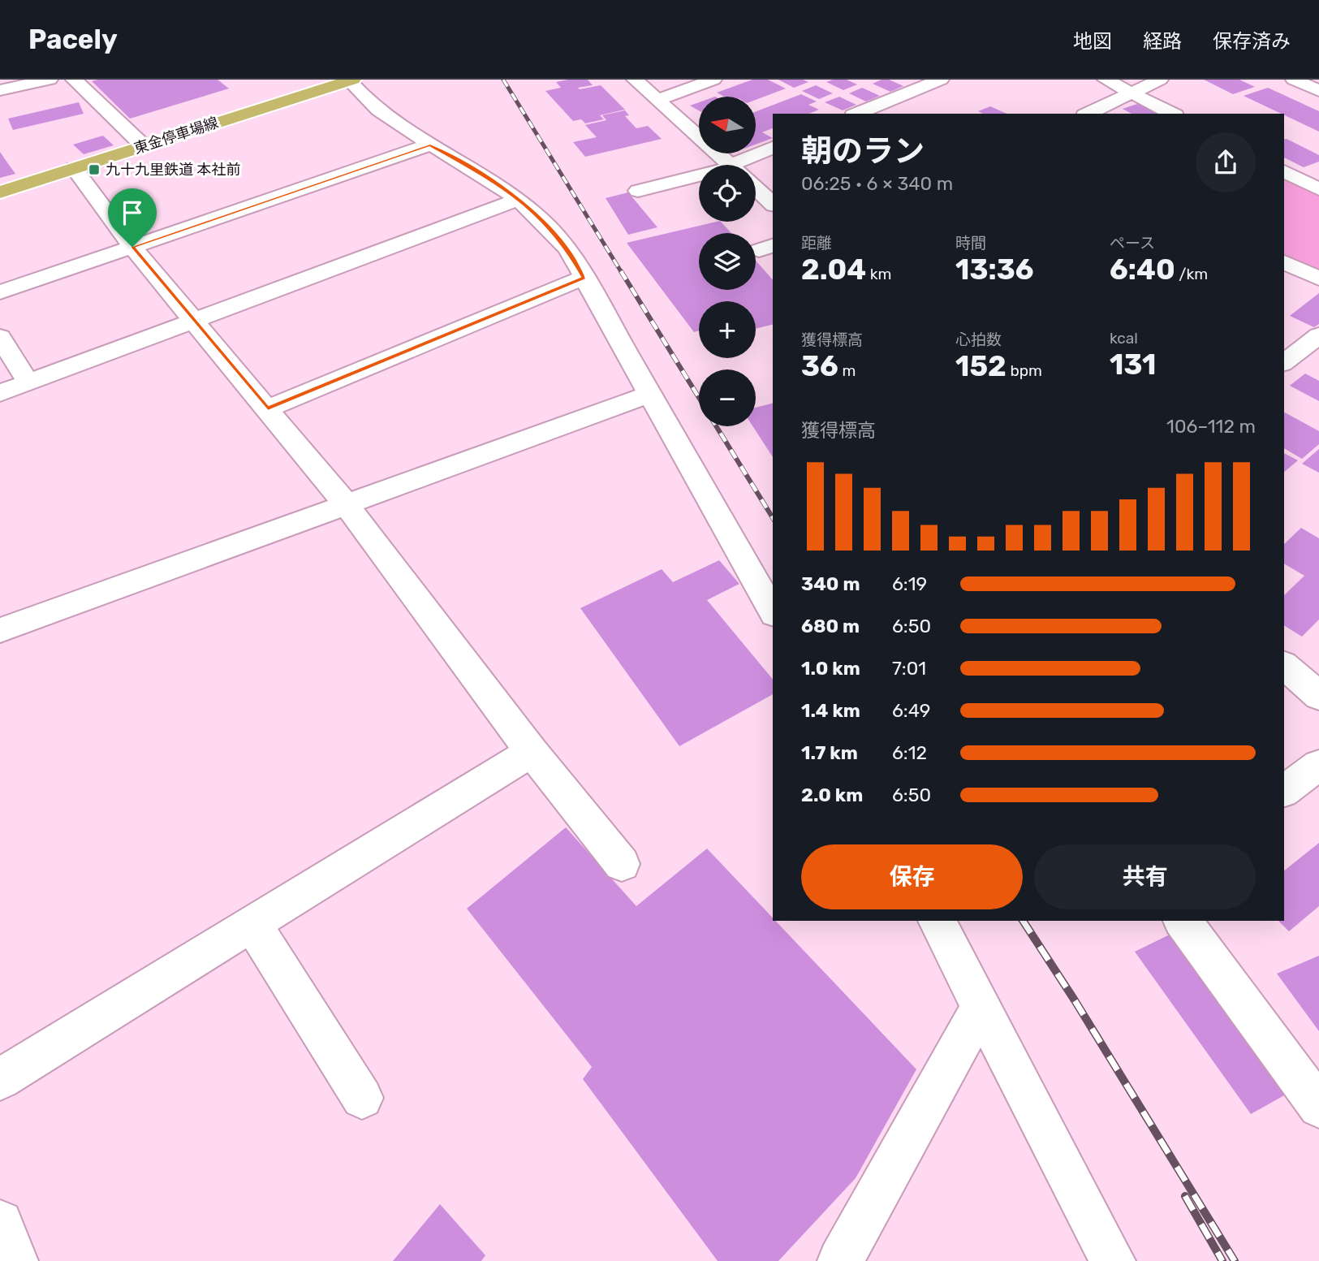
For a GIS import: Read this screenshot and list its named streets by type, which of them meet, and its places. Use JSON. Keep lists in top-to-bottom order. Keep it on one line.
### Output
{"streets":{"main road":["東金停車場線"]},"places":{"transit":["九十九里鉄道 本社前"]},"north":"left","page":{"header":"Pacely","nav":["地図","経路","保存済み"],"map_buttons":["+","−"],"heading":["朝のラン","06:25 · 6 × 340 m"],"stats":[["距離","2.04 km"],["時間","13:36"],["ペース","6:40 /km"],["獲得標高","36 m"],["心拍数","152 bpm"],["kcal","131"]],"chart":["獲得標高","106–112 m"],"list":[{"name":"340 m","note":"6:19"},{"name":"680 m","note":"6:50"},{"name":"1.0 km","note":"7:01"},{"name":"1.4 km","note":"6:49"},{"name":"1.7 km","note":"6:12"},{"name":"2.0 km","note":"6:50"}],"buttons":["保存","共有"]}}
